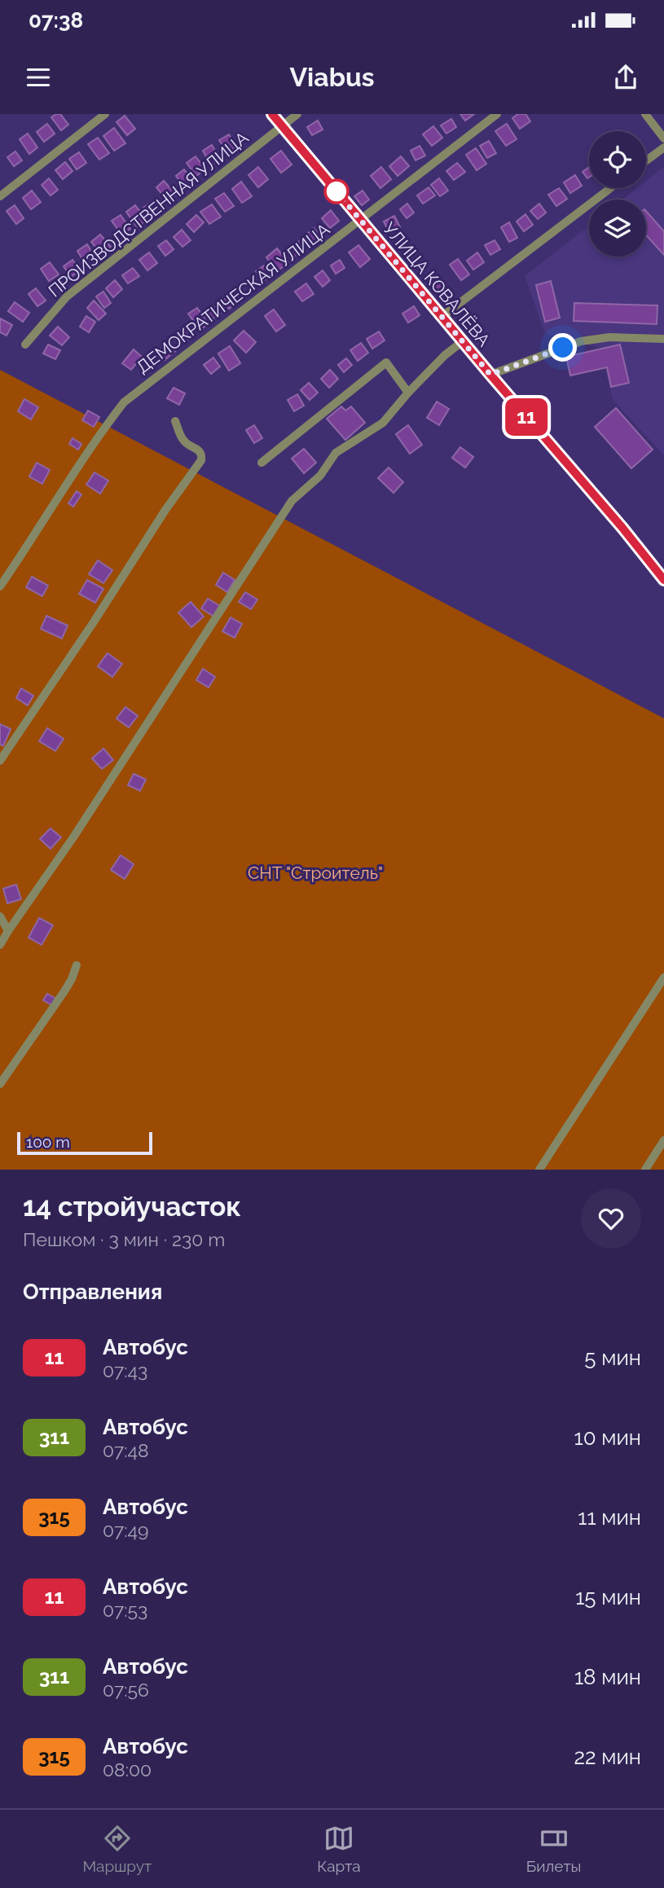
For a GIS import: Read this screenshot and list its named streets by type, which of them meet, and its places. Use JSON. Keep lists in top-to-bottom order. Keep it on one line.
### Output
{"streets":{"street":["ПРОИЗВОДСТВЕННАЯ УЛИЦА","УЛИЦА КОВАЛЁВА","ДЕМОКРАТИЧЕСКАЯ УЛИЦА"]},"crossings":[["ПРОИЗВОДСТВЕННАЯ УЛИЦА","УЛИЦА КОВАЛЁВА"],["УЛИЦА КОВАЛЁВА","ДЕМОКРАТИЧЕСКАЯ УЛИЦА"]],"parks":["СНТ \"Строитель\""],"lines":["bus line 11"],"scale_bar":"100 m","page":{"status":"07:38","header":"Viabus","on_map":"11","scale":"100 m","heading":[["14 стройучасток","Пешком · 3 мин · 230 m"],"Отправления"],"list":[{"mark":"11","name":"Автобус","note":"07:43","value":"5 мин"},{"mark":"311","name":"Автобус","note":"07:48","value":"10 мин"},{"mark":"315","name":"Автобус","note":"07:49","value":"11 мин"},{"mark":"11","name":"Автобус","note":"07:53","value":"15 мин"},{"mark":"311","name":"Автобус","note":"07:56","value":"18 мин"},{"mark":"315","name":"Автобус","note":"08:00","value":"22 мин"}],"tabs":["Маршрут","Карта","Билеты"]}}
